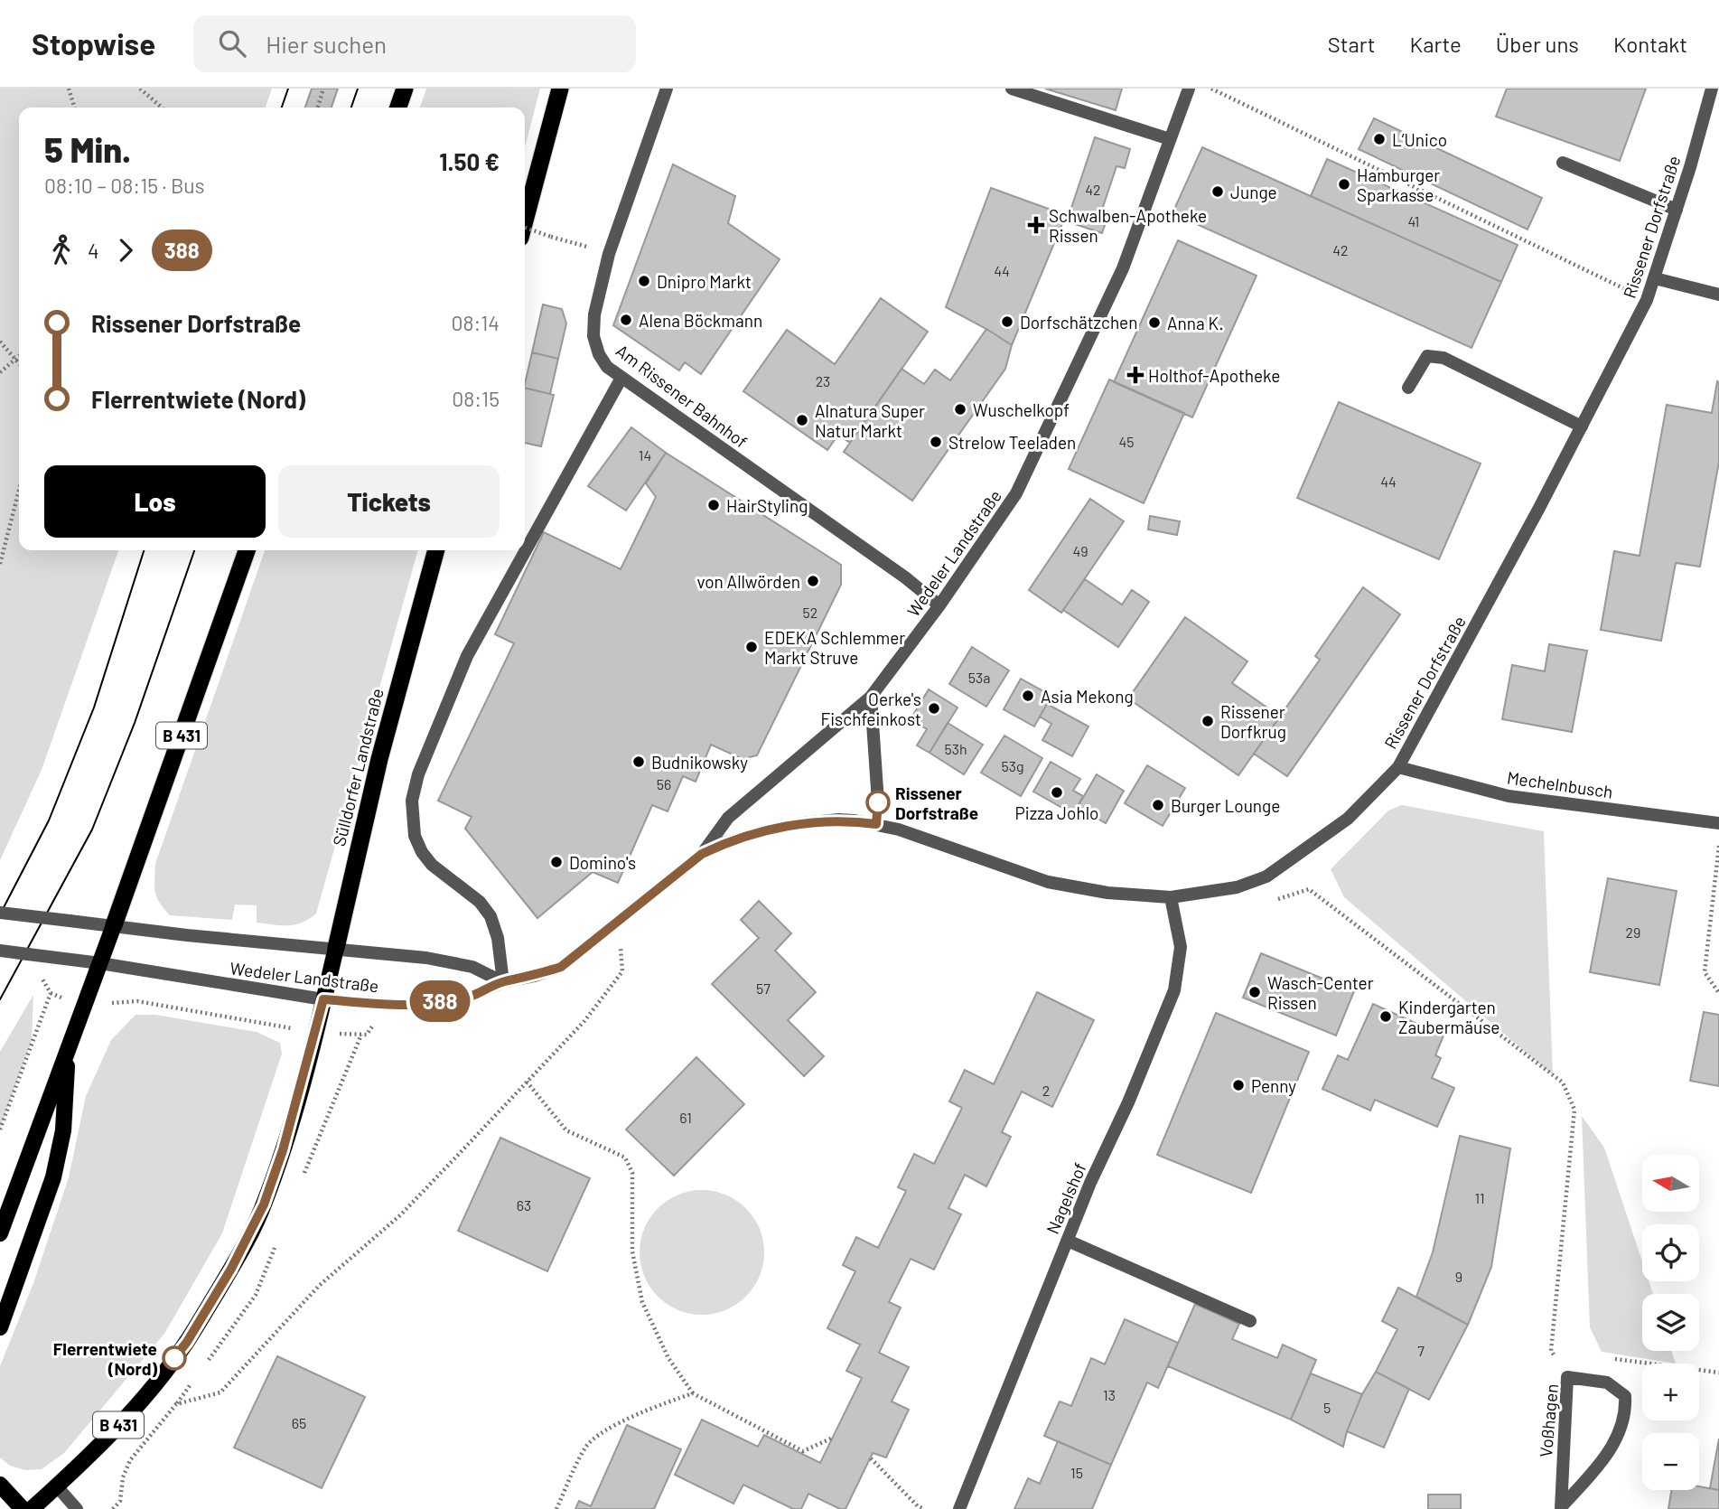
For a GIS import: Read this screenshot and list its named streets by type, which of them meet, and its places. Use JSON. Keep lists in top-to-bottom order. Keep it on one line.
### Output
{"streets":{"highway":["B 431","Sülldorfer Landstraße"],"street":["Rissener Dorfstraße","Am Rissener Bahnhof","Wedeler Landstraße","Mechelnbusch","Nagelshof","Voßhagen"]},"crossings":[["Rissener Dorfstraße","Wedeler Landstraße"],["Rissener Dorfstraße","Mechelnbusch"],["Rissener Dorfstraße","Nagelshof"],["Am Rissener Bahnhof","Wedeler Landstraße"],["Wedeler Landstraße","B 431"],["Wedeler Landstraße","Sülldorfer Landstraße"],["B 431","Sülldorfer Landstraße"]],"places":{"other":["L‘Unico","Hamburger Sparkasse","Junge","Dnipro Markt","Alena Böckmann","Dorfschätzchen","Anna K.","Wuschelkopf","Alnatura Super Natur Markt","Strelow Teeladen","HairStyling","von Allwörden","EDEKA Schlemmer Markt Struve","Asia Mekong","Oerke's Fischfeinkost","Rissener Dorfkrug","Budnikowsky","Pizza Johlo","Rissener Dorfstraße","Burger Lounge","Domino's","Wasch-Center Rissen","Kindergarten Zaubermäuse","Penny","Flerrentwiete (Nord)"],"health":["Schwalben-Apotheke Rissen","Holthof-Apotheke"]},"lines":["bus line 388"],"house_numbers":["42","41","42","44","23","45","14","44","49","52","53a","53h","53g","56","29","57","2","61","11","63","9","7","13","5","65","15"],"north":"left","page":{"header":"Stopwise","search":"Hier suchen","nav":["Start","Karte","Über uns","Kontakt"],"on_map":"388","heading":["5 Min.","08:10 – 08:15 · Bus","1.50 €"],"legs":["4","388"],"list":[{"name":"Rissener Dorfstraße","value":"08:14"},{"name":"Flerrentwiete (Nord)","value":"08:15"}],"buttons":["Los","Tickets"],"map_buttons":["+","−"]}}
